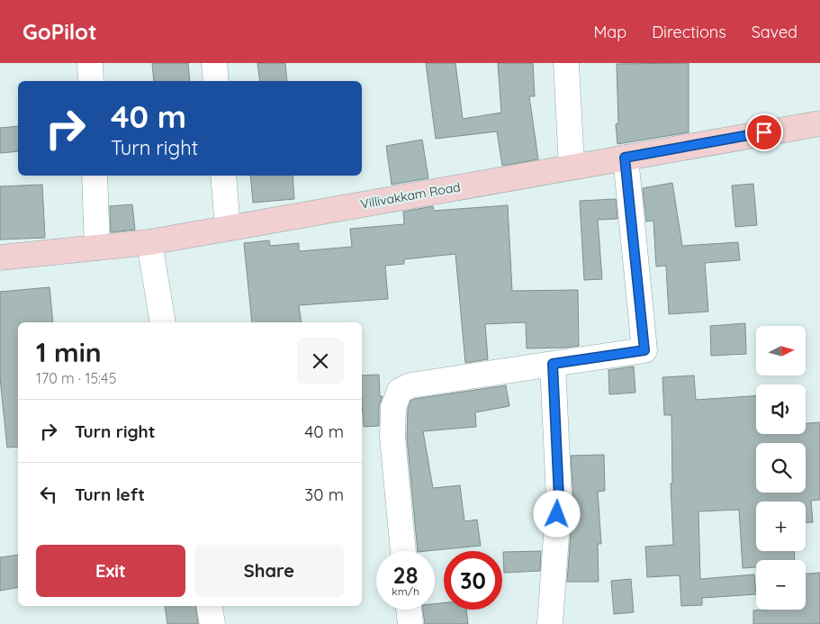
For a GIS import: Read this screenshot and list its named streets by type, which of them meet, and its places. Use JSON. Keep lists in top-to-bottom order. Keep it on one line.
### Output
{"streets":{"street":["Villivakkam Road"]},"north":"right","page":{"header":"GoPilot","nav":["Map","Directions","Saved"],"turn":["40 m","Turn right"],"heading":["1 min","170 m · 15:45"],"map_buttons":["+","−"],"list":[{"name":"Turn right","value":"40 m"},{"name":"Turn left","value":"30 m"}],"buttons":["Exit","Share"],"speed":"28 km/h","limit":"30"}}
